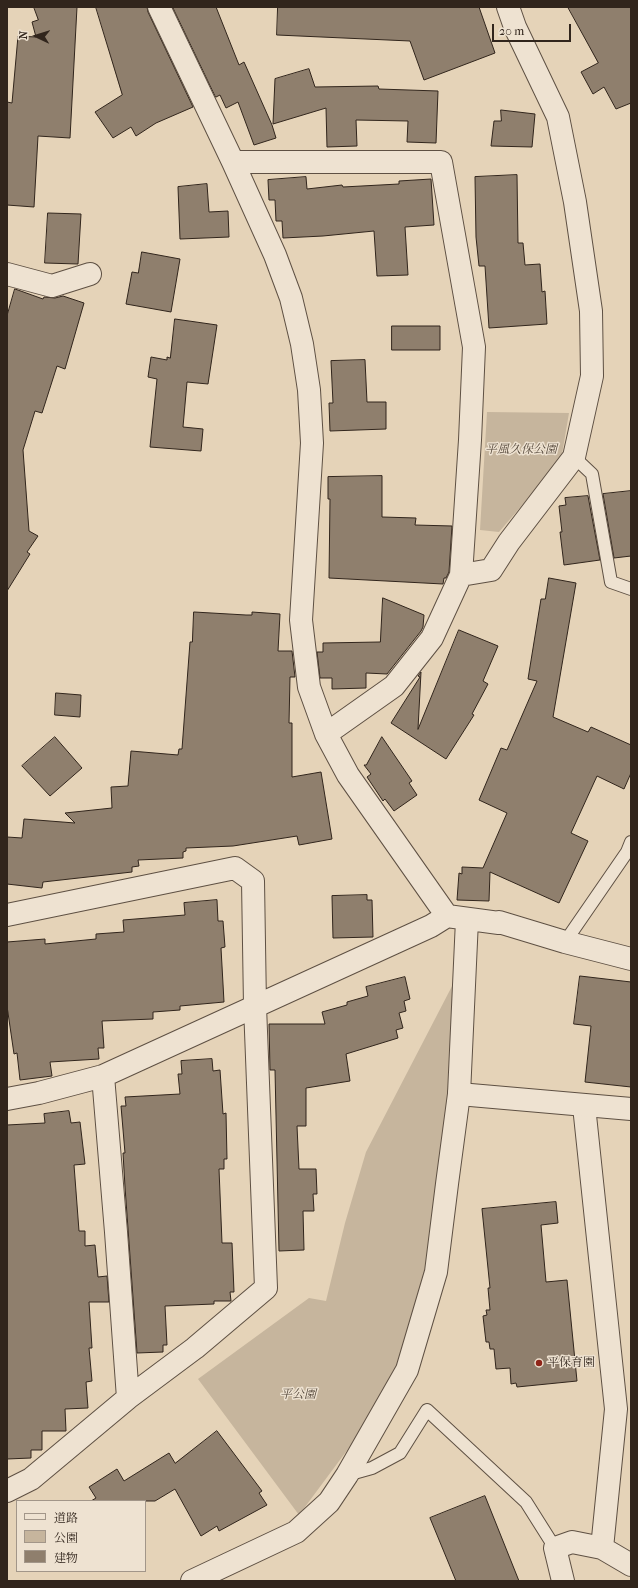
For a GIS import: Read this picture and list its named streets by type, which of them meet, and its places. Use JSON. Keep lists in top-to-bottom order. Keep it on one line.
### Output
{"parks":["平風久保公園","平公園"],"places":["平保育園"],"legend":["道路","公園","建物"],"scale_bar":"20 m","north":"left"}
